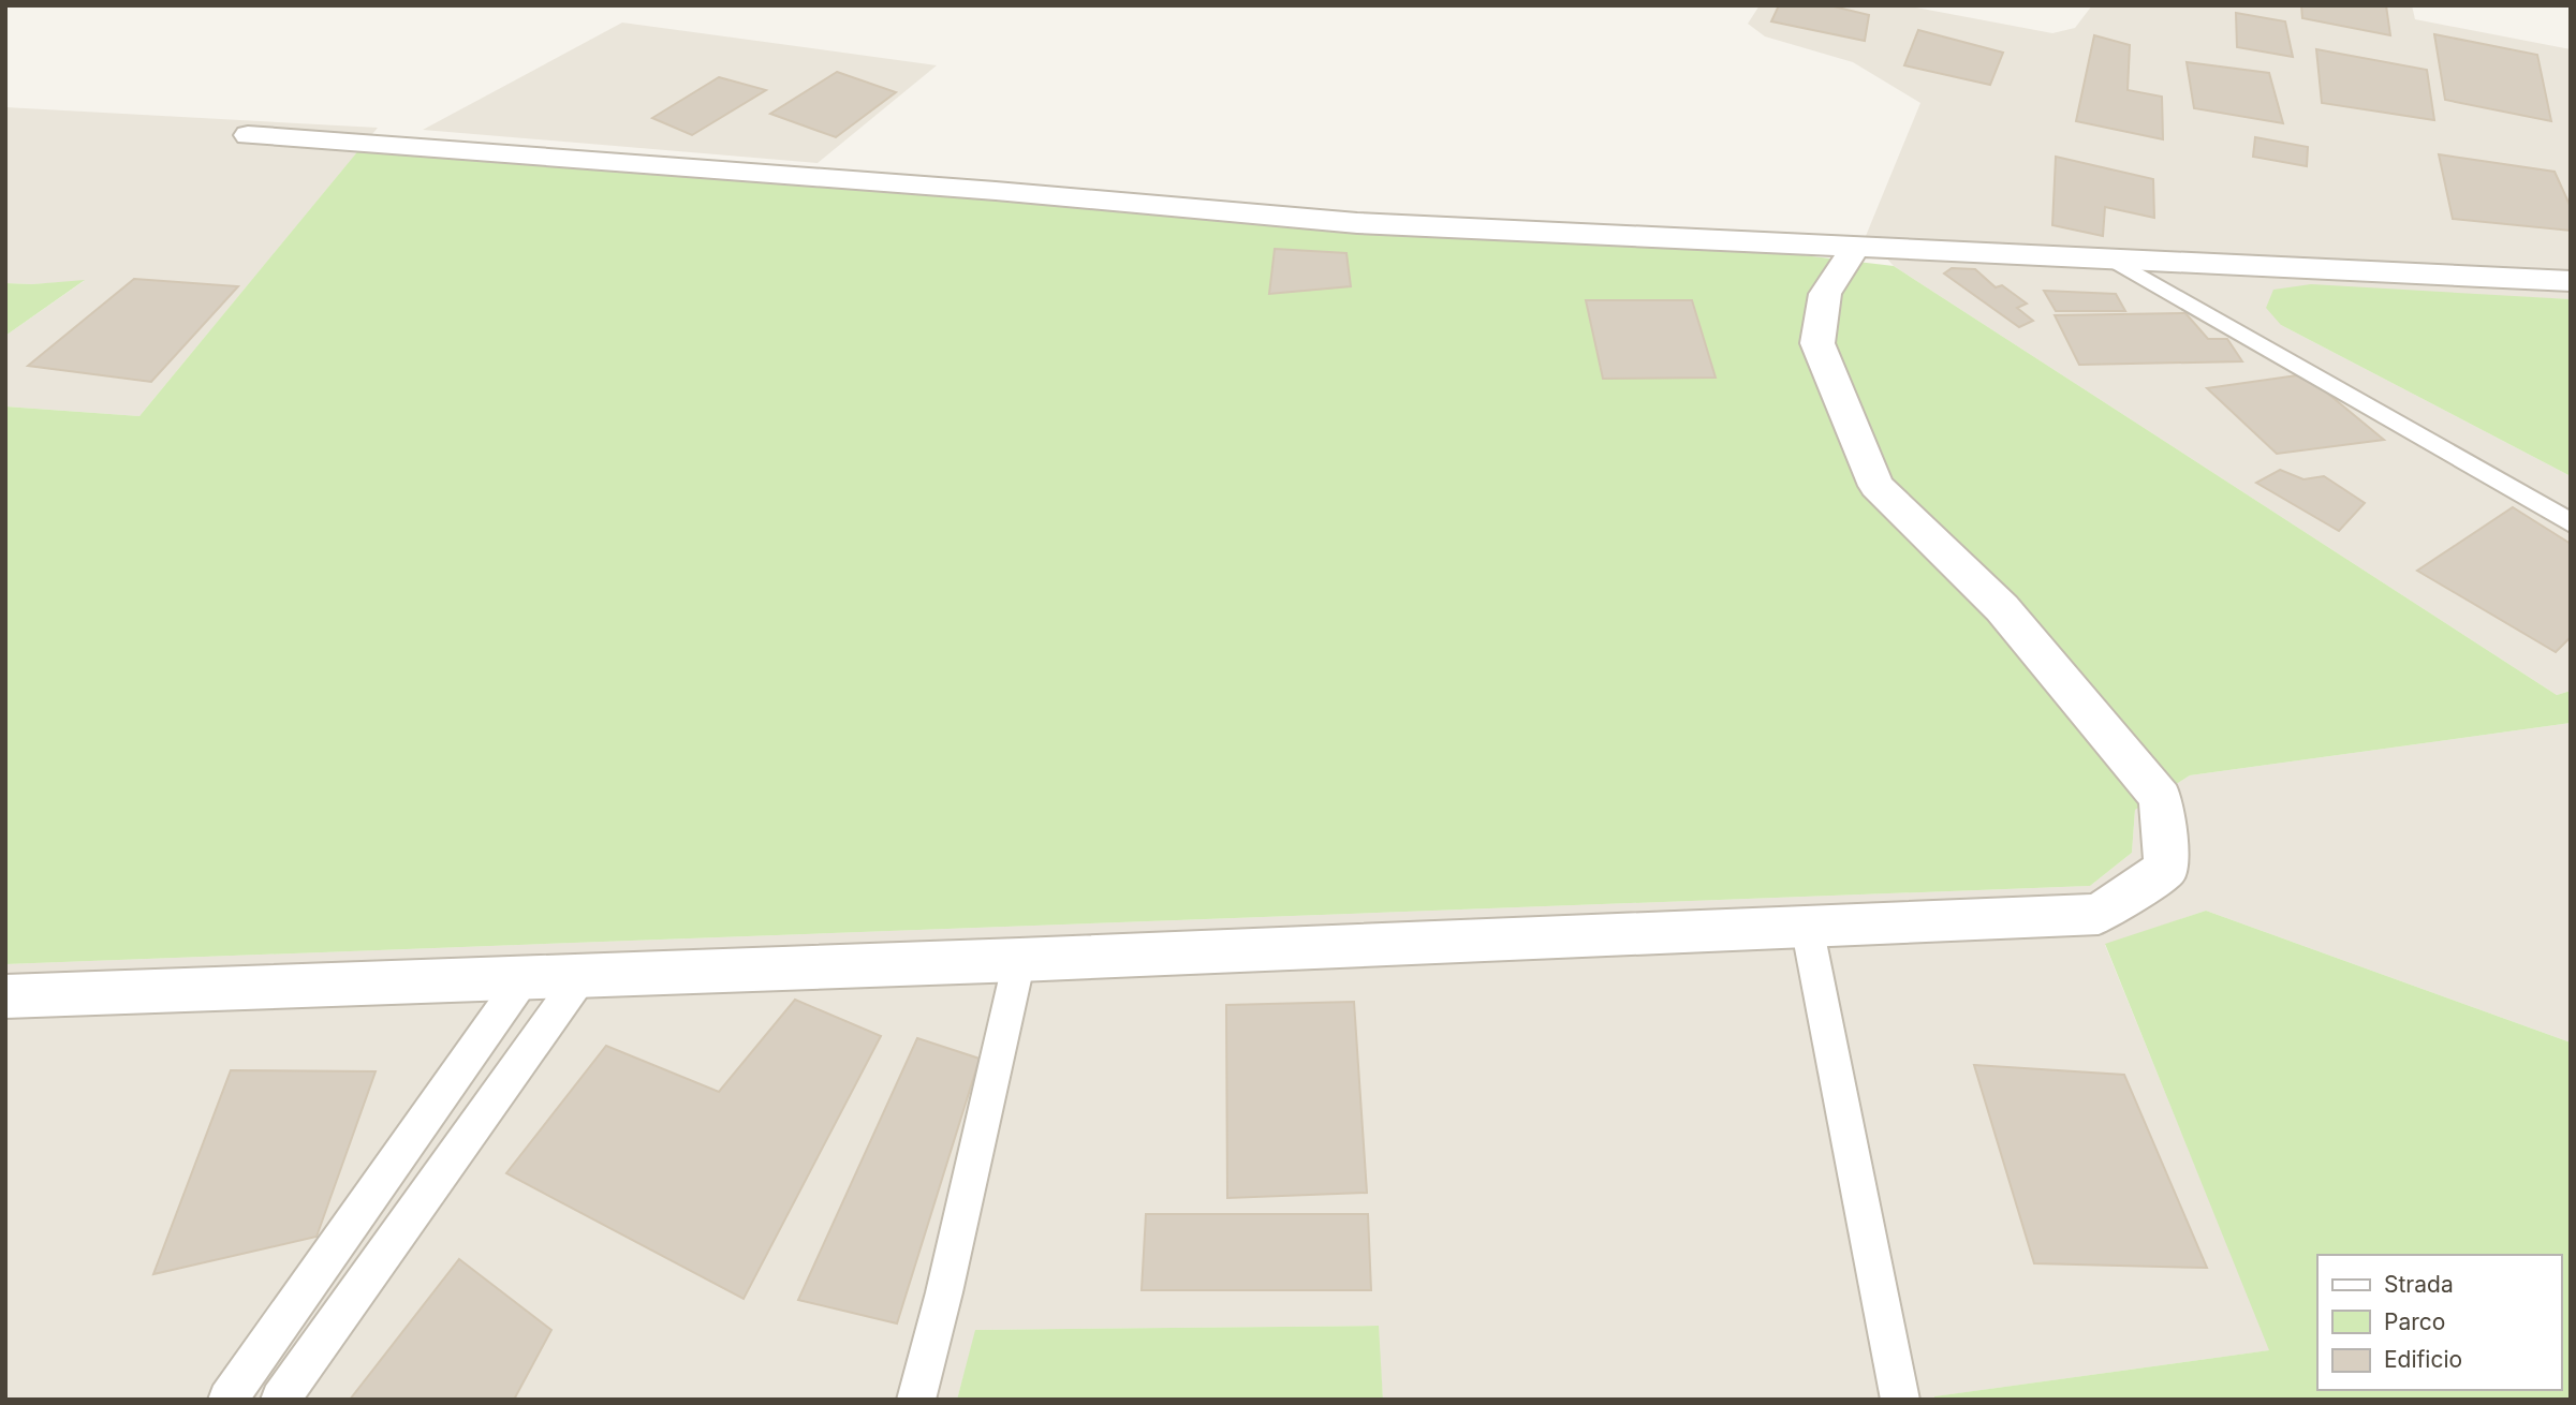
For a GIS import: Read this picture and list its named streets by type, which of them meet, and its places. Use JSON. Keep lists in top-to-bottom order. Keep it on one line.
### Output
{"legend":["Strada","Parco","Edificio"]}
